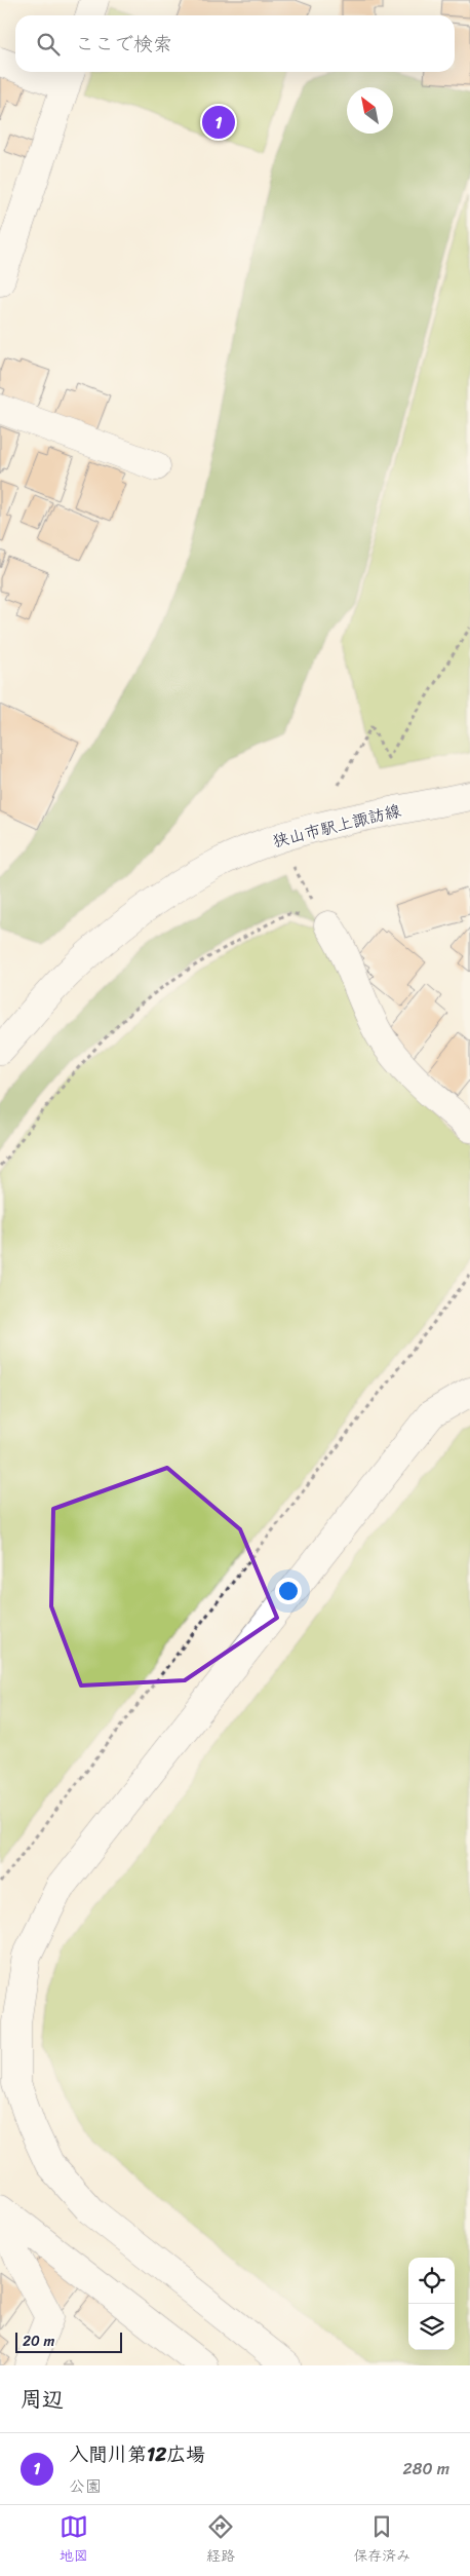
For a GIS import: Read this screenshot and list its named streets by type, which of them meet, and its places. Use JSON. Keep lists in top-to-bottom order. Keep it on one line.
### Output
{"streets":{"street":["狭山市駅上諏訪線"]},"scale_bar":"20 m","north":"top left","page":{"search":"ここで検索","pins":"1","scale":"20 m","heading":"周辺","list":[{"mark":"1","name":"入間川第12広場","note":"公園","value":"280 m"}],"nav":["地図","経路","保存済み"]}}
